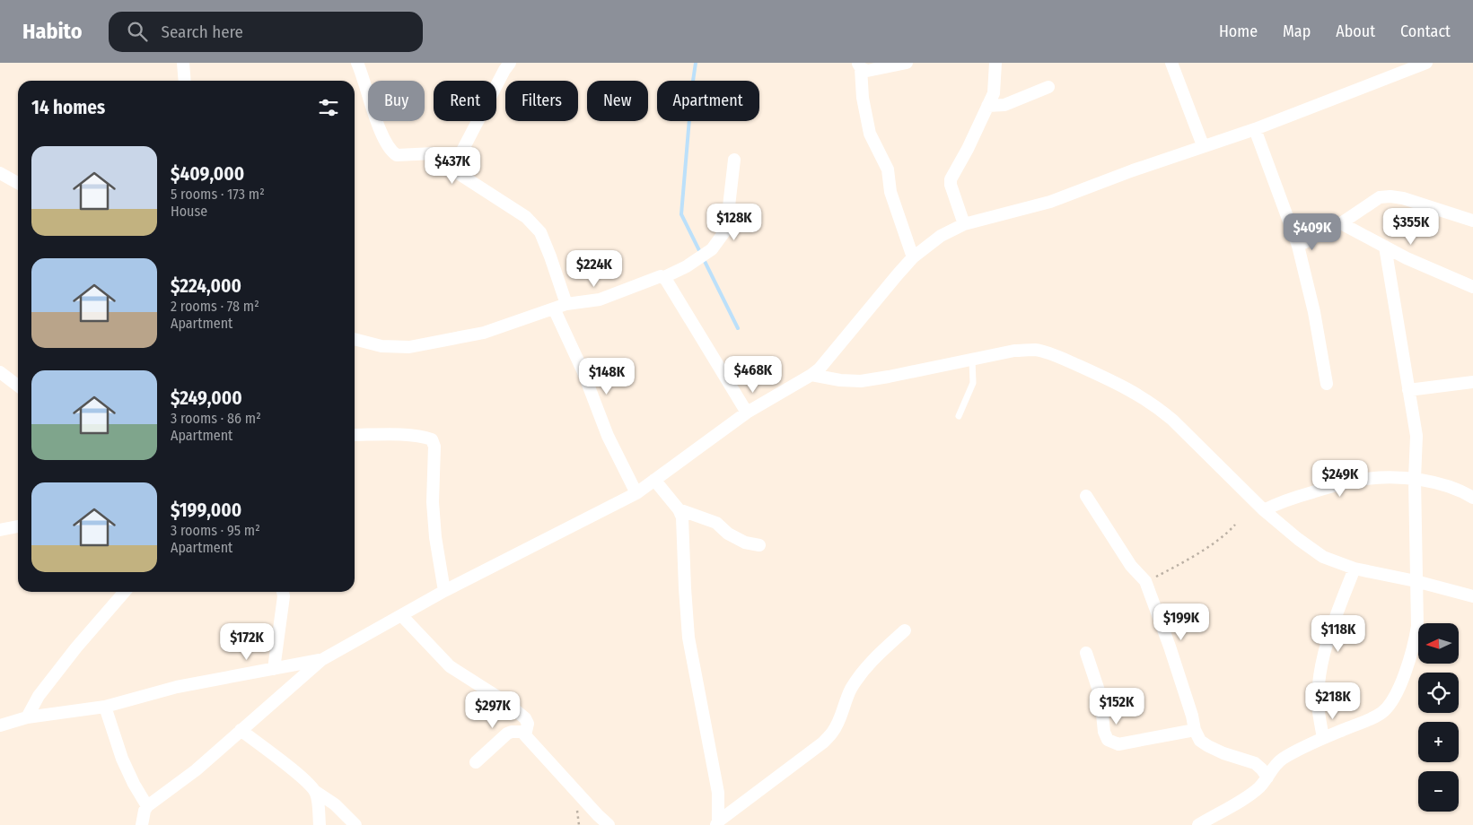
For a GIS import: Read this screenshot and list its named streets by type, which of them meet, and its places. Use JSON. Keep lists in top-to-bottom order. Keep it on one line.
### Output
{"north":"left","page":{"header":"Habito","search":"Search here","nav":["Home","Map","About","Contact"],"chip":["Buy","Rent","Filters","New","Apartment"],"heading":"14 homes","list":[{"name":"$409,000","note":"5 rooms · 173 m² · House"},{"name":"$224,000","note":"2 rooms · 78 m² · Apartment"},{"name":"$249,000","note":"3 rooms · 86 m² · Apartment"},{"name":"$199,000","note":"3 rooms · 95 m² · Apartment"}],"price":["$437K","$128K","$355K","$409K","$224K","$468K","$148K","$249K","$199K","$118K","$172K","$218K","$152K","$297K"],"map_buttons":["+","−"]}}
